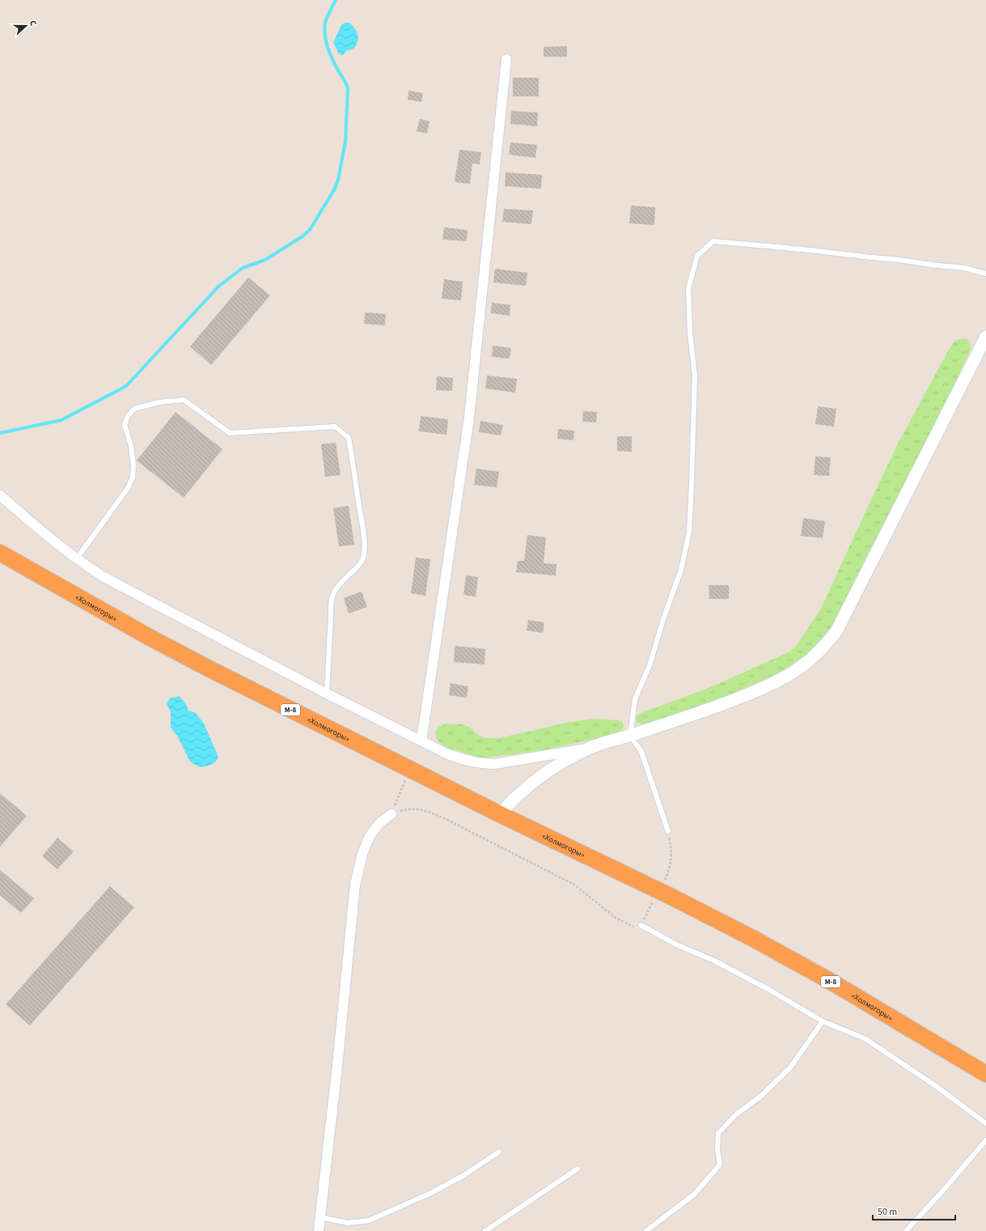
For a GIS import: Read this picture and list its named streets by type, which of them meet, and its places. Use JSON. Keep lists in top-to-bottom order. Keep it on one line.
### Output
{"streets":{"highway":["«Холмогоры»","М-8"]},"scale_bar":"50 m","north":"right"}
